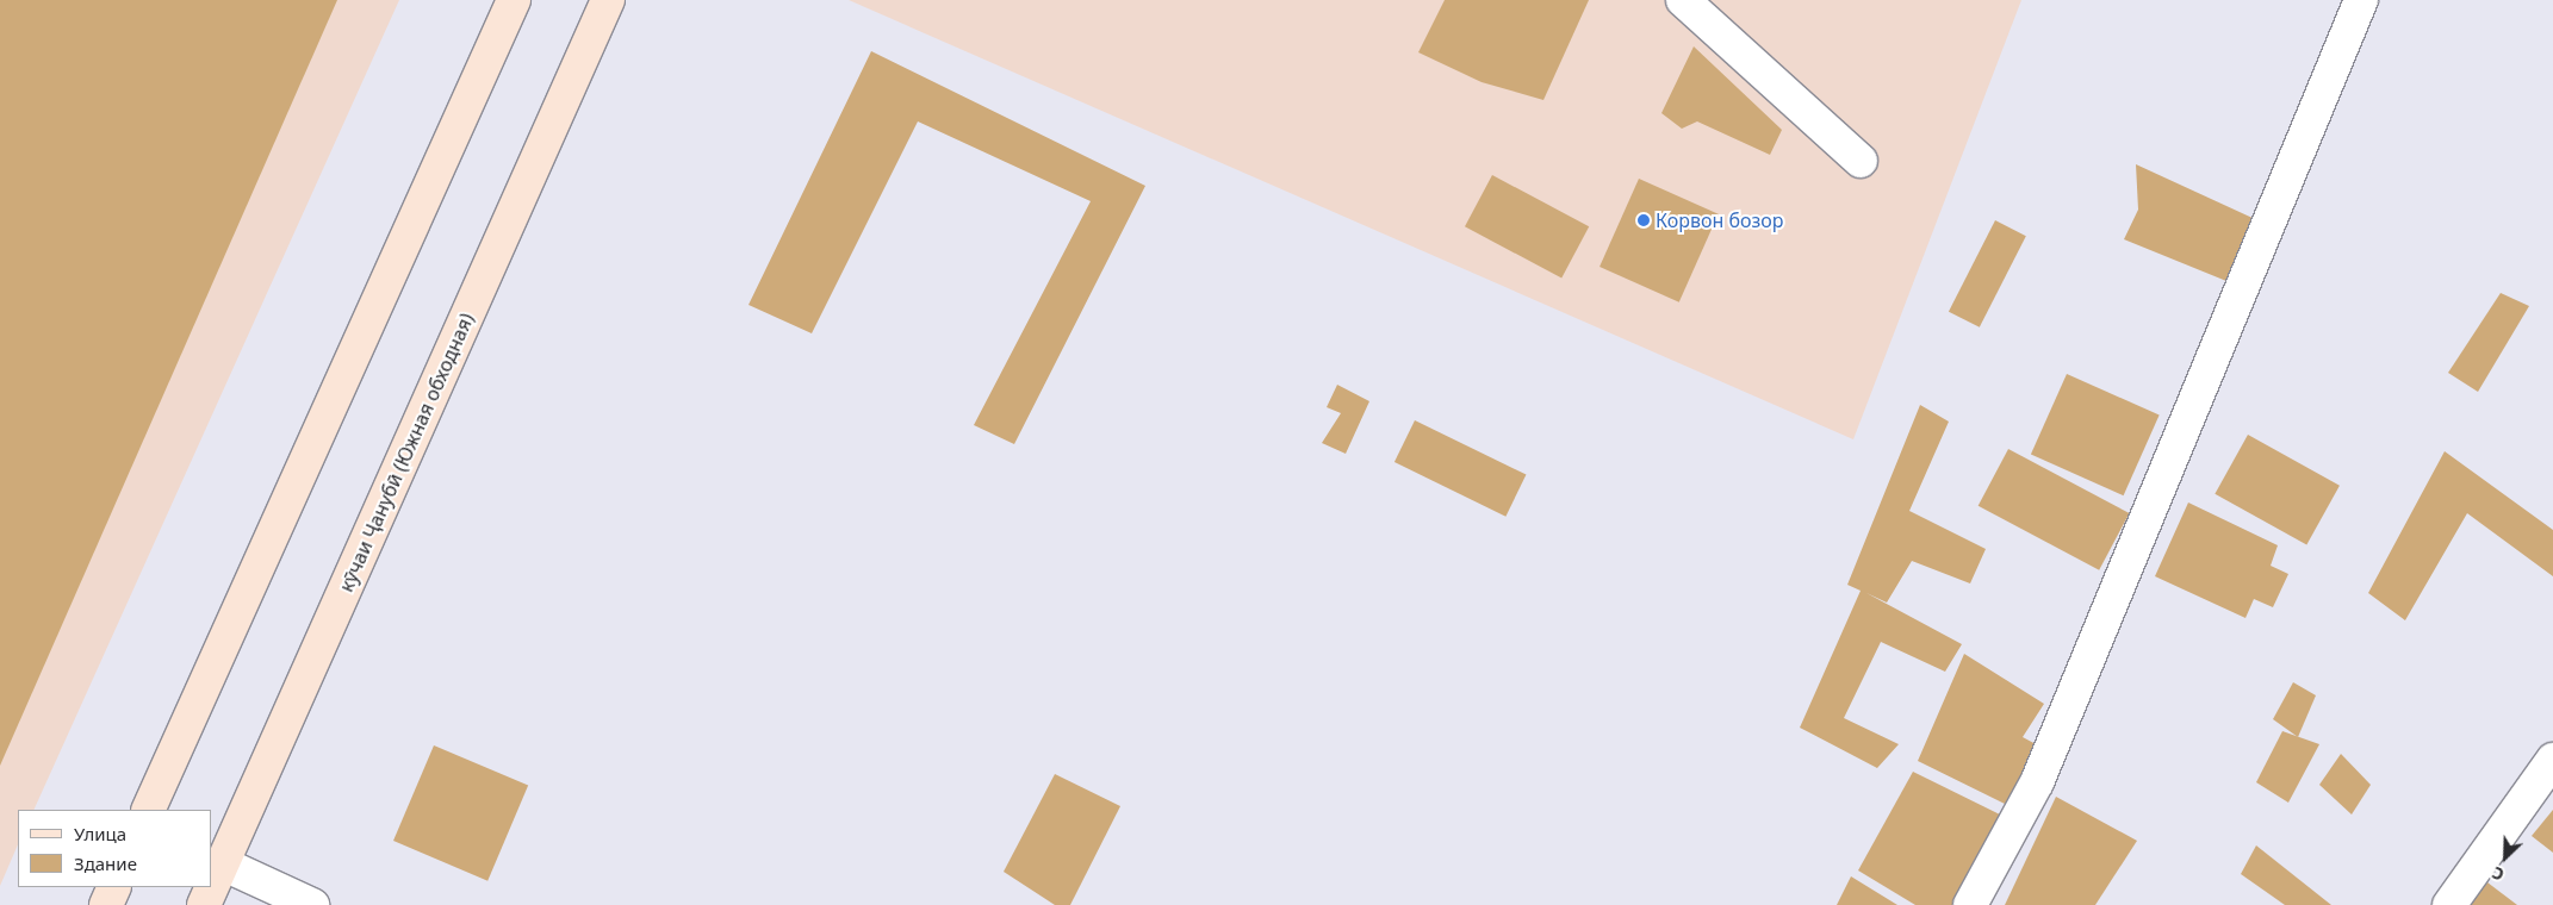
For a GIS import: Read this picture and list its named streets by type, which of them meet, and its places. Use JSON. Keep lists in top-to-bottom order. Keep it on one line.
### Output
{"streets":{"main road":["кӯчаи Ҷанубӣ (Южная обходная)"]},"places":["Корвон бозор"],"legend":["Улица","Здание"],"north":"bottom left"}
